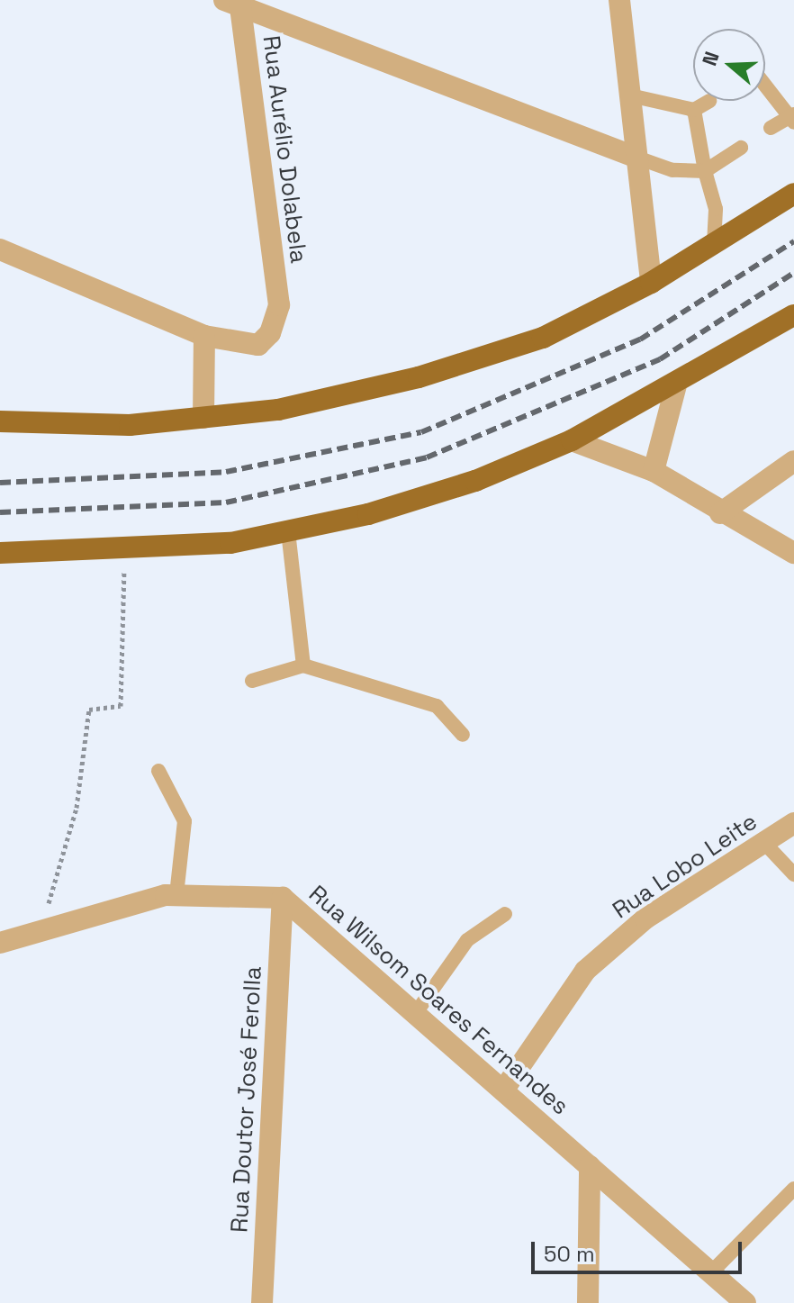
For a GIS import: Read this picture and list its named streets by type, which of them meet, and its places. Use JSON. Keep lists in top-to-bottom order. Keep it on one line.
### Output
{"streets":{"street":["Rua Aurélio Dolabela","Rua Lobo Leite","Rua Wilsom Soares Fernandes","Rua Doutor José Ferolla"]},"crossings":[["Rua Lobo Leite","Rua Wilsom Soares Fernandes"],["Rua Wilsom Soares Fernandes","Rua Doutor José Ferolla"]],"scale_bar":"50 m","north":"left"}
